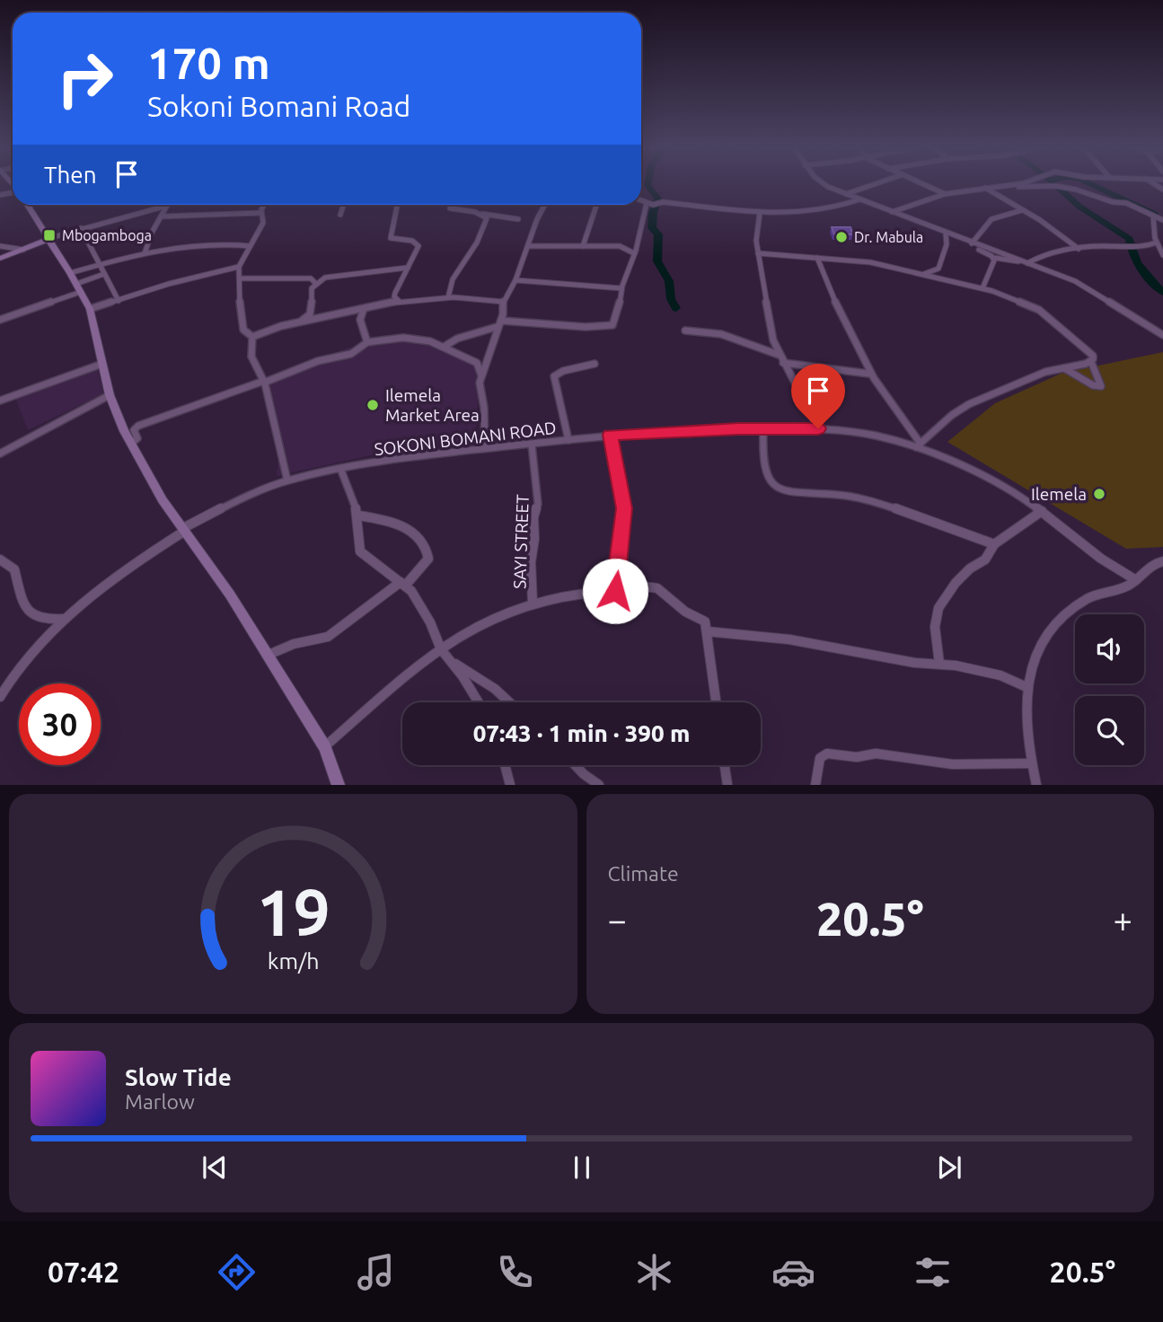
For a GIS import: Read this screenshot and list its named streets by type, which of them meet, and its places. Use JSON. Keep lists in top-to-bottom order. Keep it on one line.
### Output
{"streets":{"street":["SOKONI BOMANI ROAD","SAYI STREET"]},"crossings":[["SOKONI BOMANI ROAD","SAYI STREET"]],"places":{"transit":["Mbogamboga"],"other":["Dr. Mabula","Ilemela Market Area","Ilemela"]},"page":{"turn":["170 m","Sokoni Bomani Road"],"then":"Then","limit":"30","trip":"07:43 · 1 min · 390 m","tile":"Climate","heat":["−","20.5°","+"],"song":["Slow Tide","Marlow"],"tabs":["07:42","20.5°"],"gauge":["19","km/h"]}}
